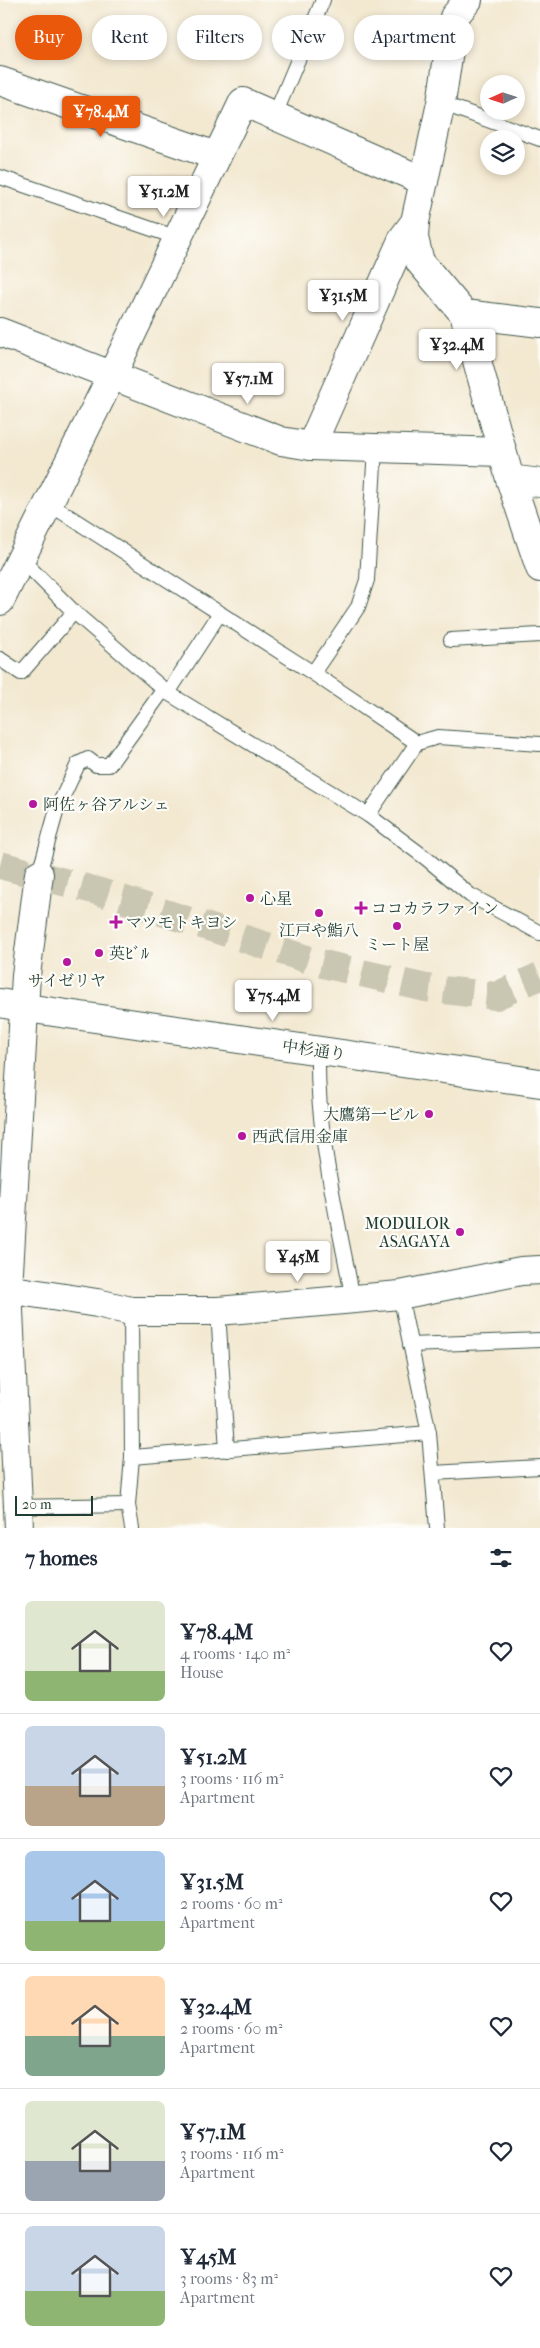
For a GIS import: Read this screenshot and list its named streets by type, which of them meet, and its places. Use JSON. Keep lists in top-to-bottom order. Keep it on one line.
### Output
{"streets":{"street":["中杉通り"]},"places":{"other":["阿佐ヶ谷アルシェ","心星","江戸や鮨八","ミート屋","英ﾋﾞﾙ","サイゼリヤ","大鷹第一ビル","西武信用金庫","MODULOR ASAGAYA"],"health":["ココカラファイン","マツモトキヨシ"]},"scale_bar":"20 m","north":"left","page":{"chip":["Buy","Rent","Filters","New","Apartment"],"price":["¥78.4M","¥51.2M","¥31.5M","¥32.4M","¥57.1M","¥75.4M","¥45M"],"scale":"20 m","heading":"7 homes","list":[{"name":"¥78.4M","note":"4 rooms · 140 m² · House"},{"name":"¥51.2M","note":"3 rooms · 116 m² · Apartment"},{"name":"¥31.5M","note":"2 rooms · 60 m² · Apartment"},{"name":"¥32.4M","note":"2 rooms · 60 m² · Apartment"},{"name":"¥57.1M","note":"3 rooms · 116 m² · Apartment"},{"name":"¥45M","note":"3 rooms · 83 m² · Apartment"}]}}
